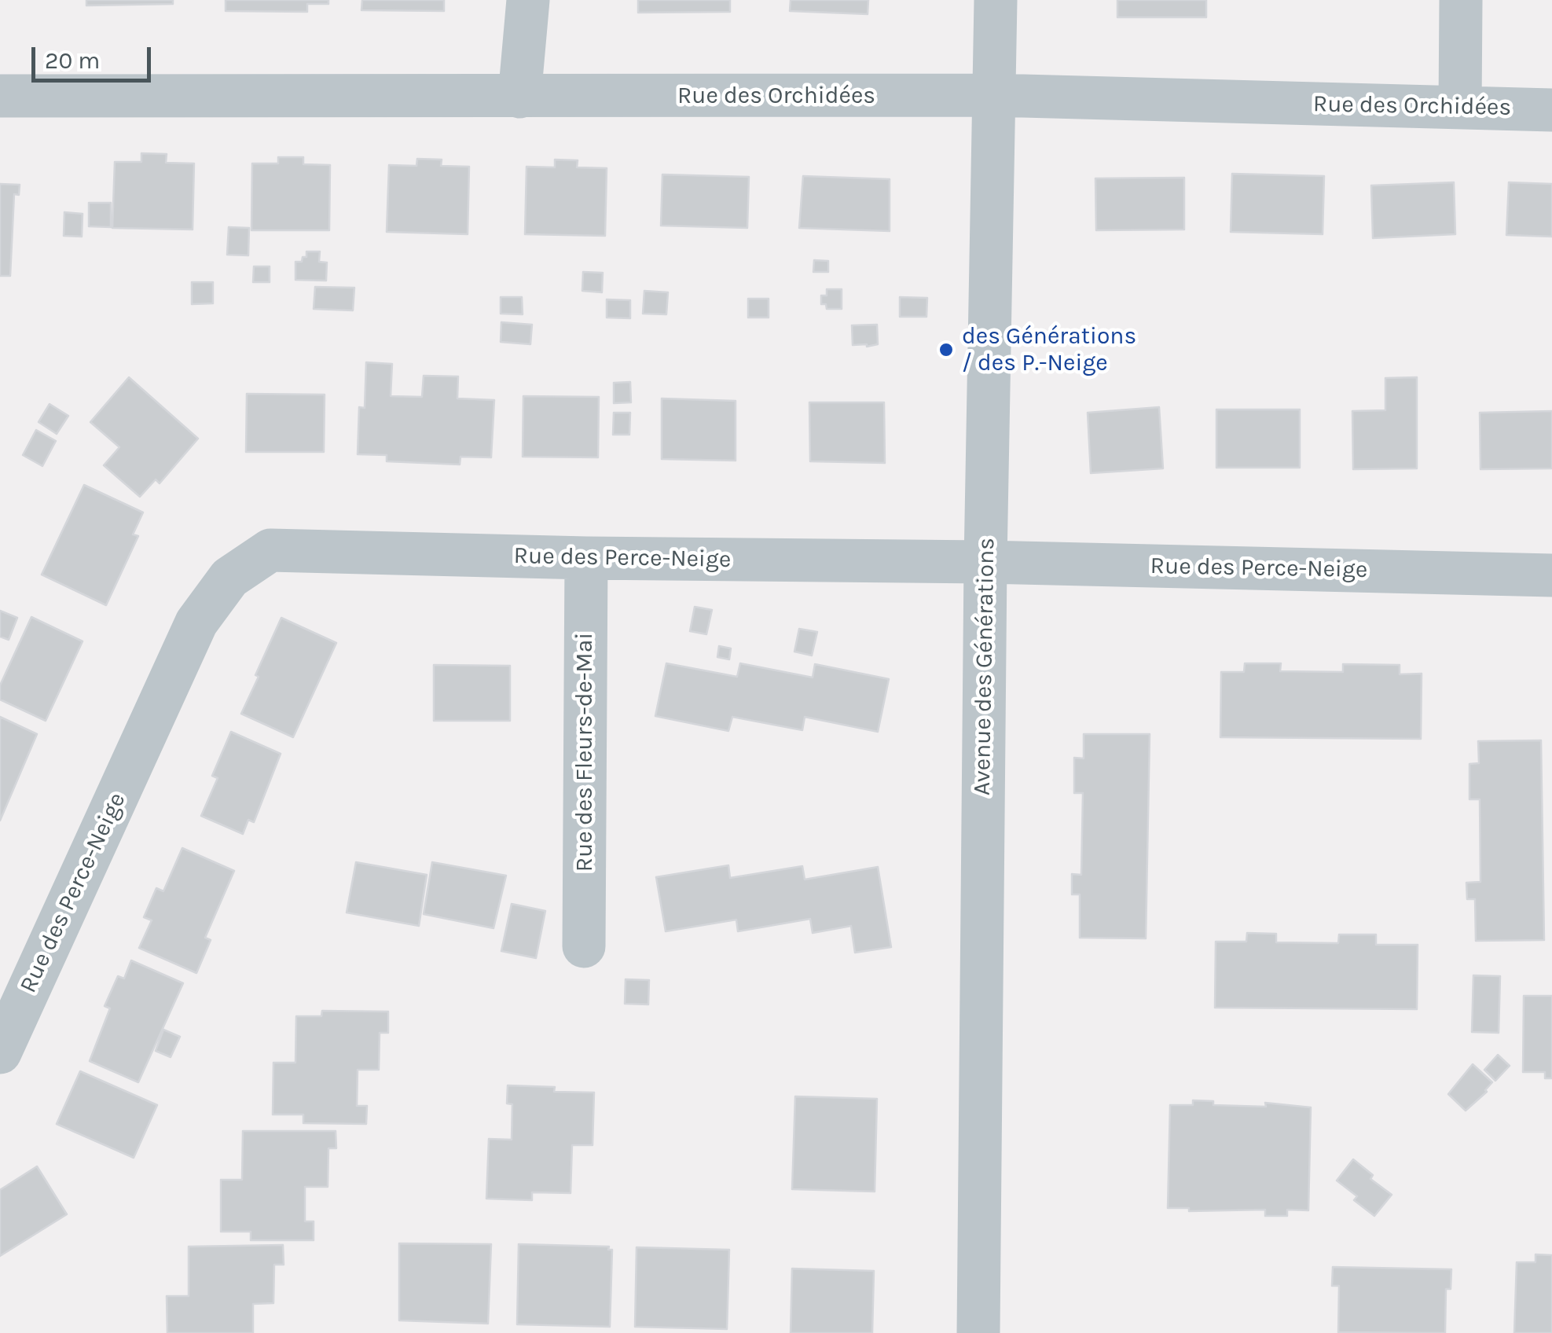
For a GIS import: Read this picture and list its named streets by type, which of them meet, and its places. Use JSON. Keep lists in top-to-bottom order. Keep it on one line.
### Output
{"streets":{"street":["Rue des Orchidées","Rue des Perce-Neige","Avenue des Générations","Rue des Fleurs-de-Mai"]},"crossings":[["Rue des Orchidées","Avenue des Générations"],["Rue des Perce-Neige","Avenue des Générations"],["Rue des Perce-Neige","Rue des Fleurs-de-Mai"]],"places":["des Générations / des P.-Neige"],"scale_bar":"20 m"}
